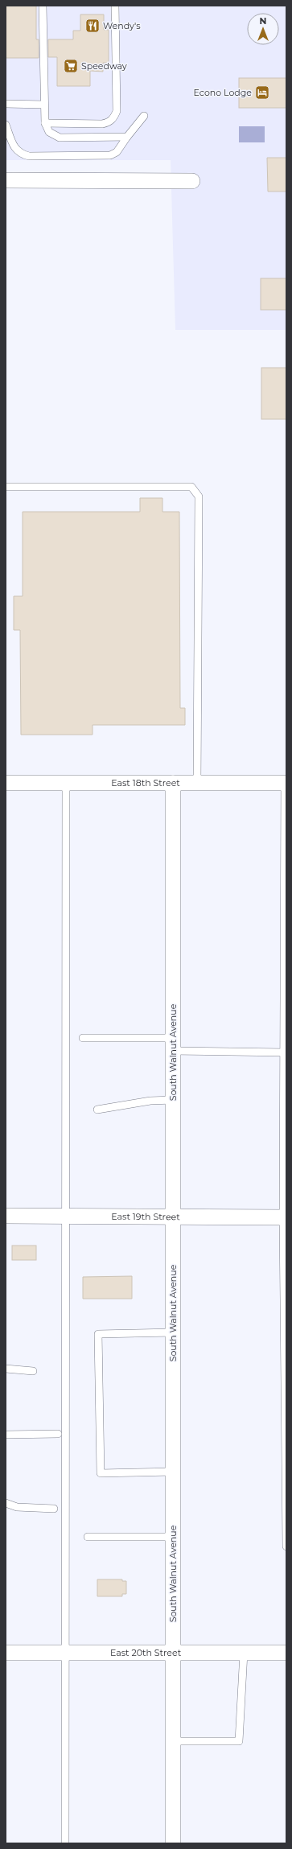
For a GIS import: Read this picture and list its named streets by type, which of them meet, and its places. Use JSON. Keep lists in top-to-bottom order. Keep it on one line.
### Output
{"streets":{"street":["East 18th Street","South Walnut Avenue","East 19th Street","East 20th Street"]},"crossings":[["East 18th Street","South Walnut Avenue"],["South Walnut Avenue","East 19th Street"],["South Walnut Avenue","East 20th Street"]],"places":{"restaurant":["Wendy's"],"supermarket":["Speedway"],"hotel":["Econo Lodge"]},"north":"top"}
